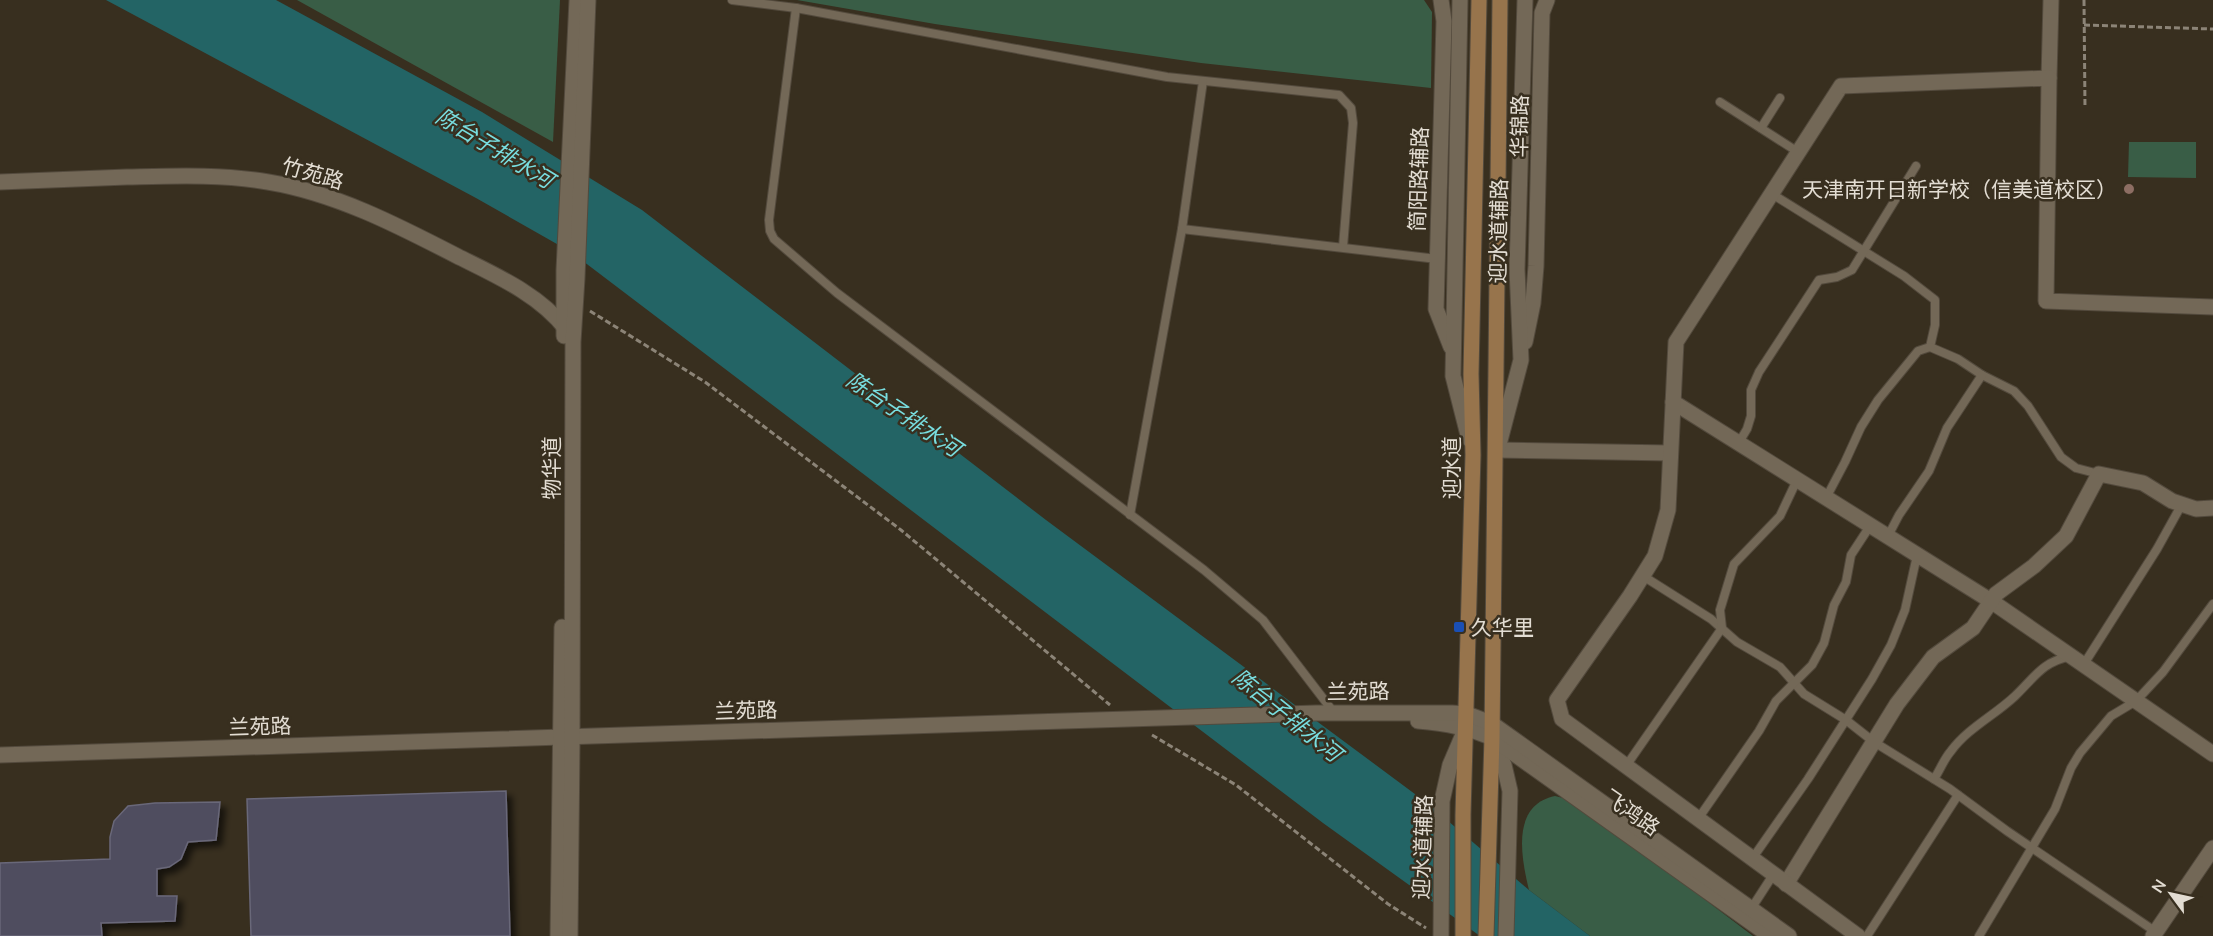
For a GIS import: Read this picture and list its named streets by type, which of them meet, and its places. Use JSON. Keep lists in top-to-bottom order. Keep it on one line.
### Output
{"streets":{"main road":["迎水道"],"street":["华锦路","竹苑路","简阳路辅路","迎水道辅路","物华道","兰苑路","飞鸿路"]},"crossings":[["华锦路","迎水道辅路"],["竹苑路","物华道"],["简阳路辅路","迎水道辅路"],["迎水道辅路","迎水道"],["迎水道辅路","兰苑路"],["迎水道辅路","飞鸿路"],["物华道","兰苑路"],["迎水道","兰苑路"],["迎水道","飞鸿路"],["兰苑路","飞鸿路"]],"water":["陈台子排水河"],"places":{"other":["天津南开日新学校（信美道校区）"],"transit":["久华里"]},"north":"top left"}
